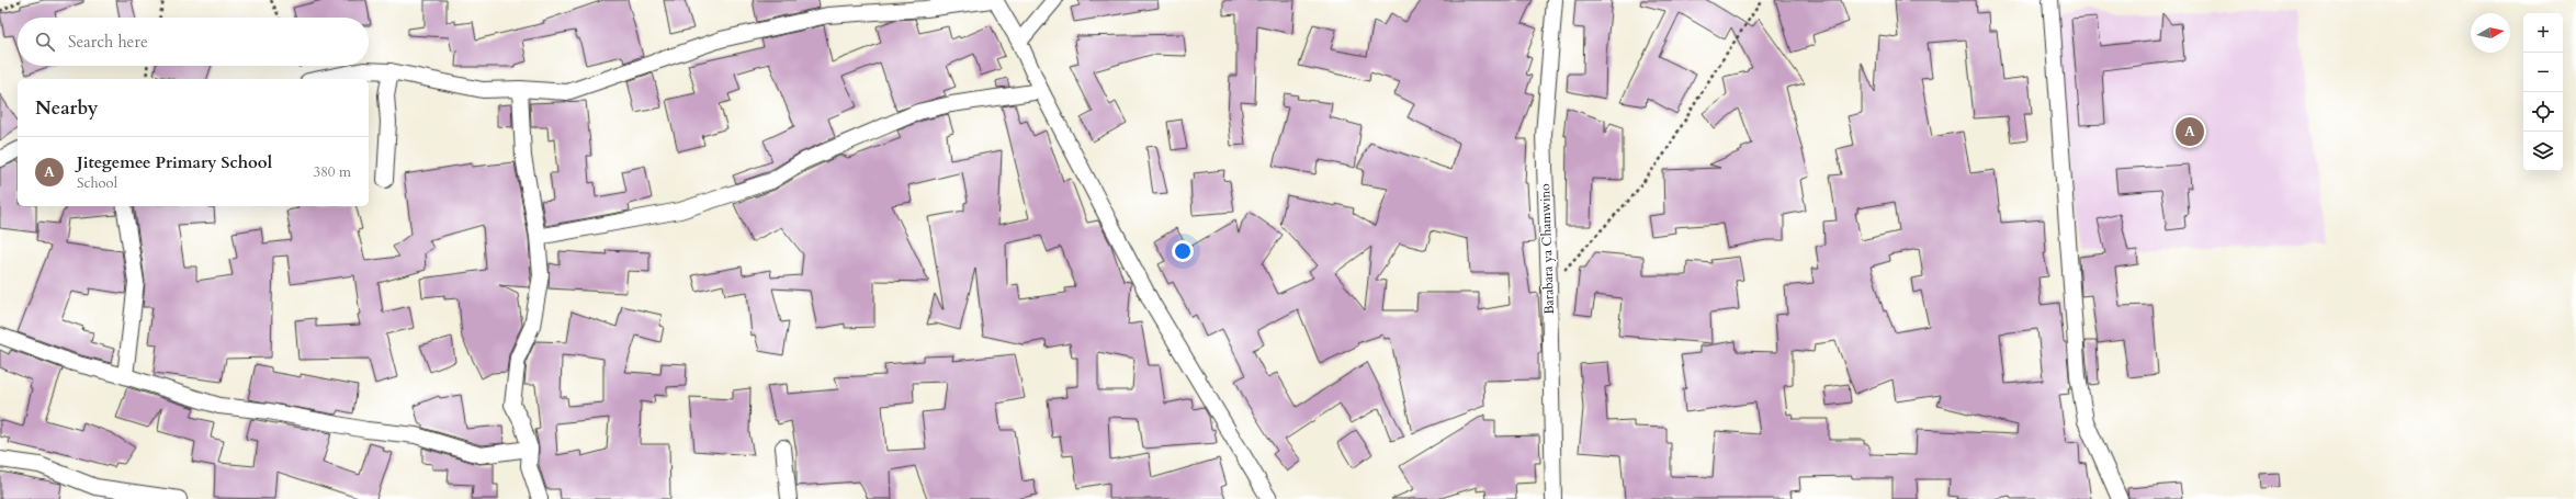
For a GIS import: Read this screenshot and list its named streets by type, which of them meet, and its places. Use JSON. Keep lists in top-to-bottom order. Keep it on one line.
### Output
{"streets":{"street":["Barabara ya Chamwino"]},"north":"right","page":{"map_buttons":["+","−"],"search":"Search here","heading":"Nearby","pins":"A","list":[{"mark":"A","name":"Jitegemee Primary School","note":"School","value":"380 m"}]}}
